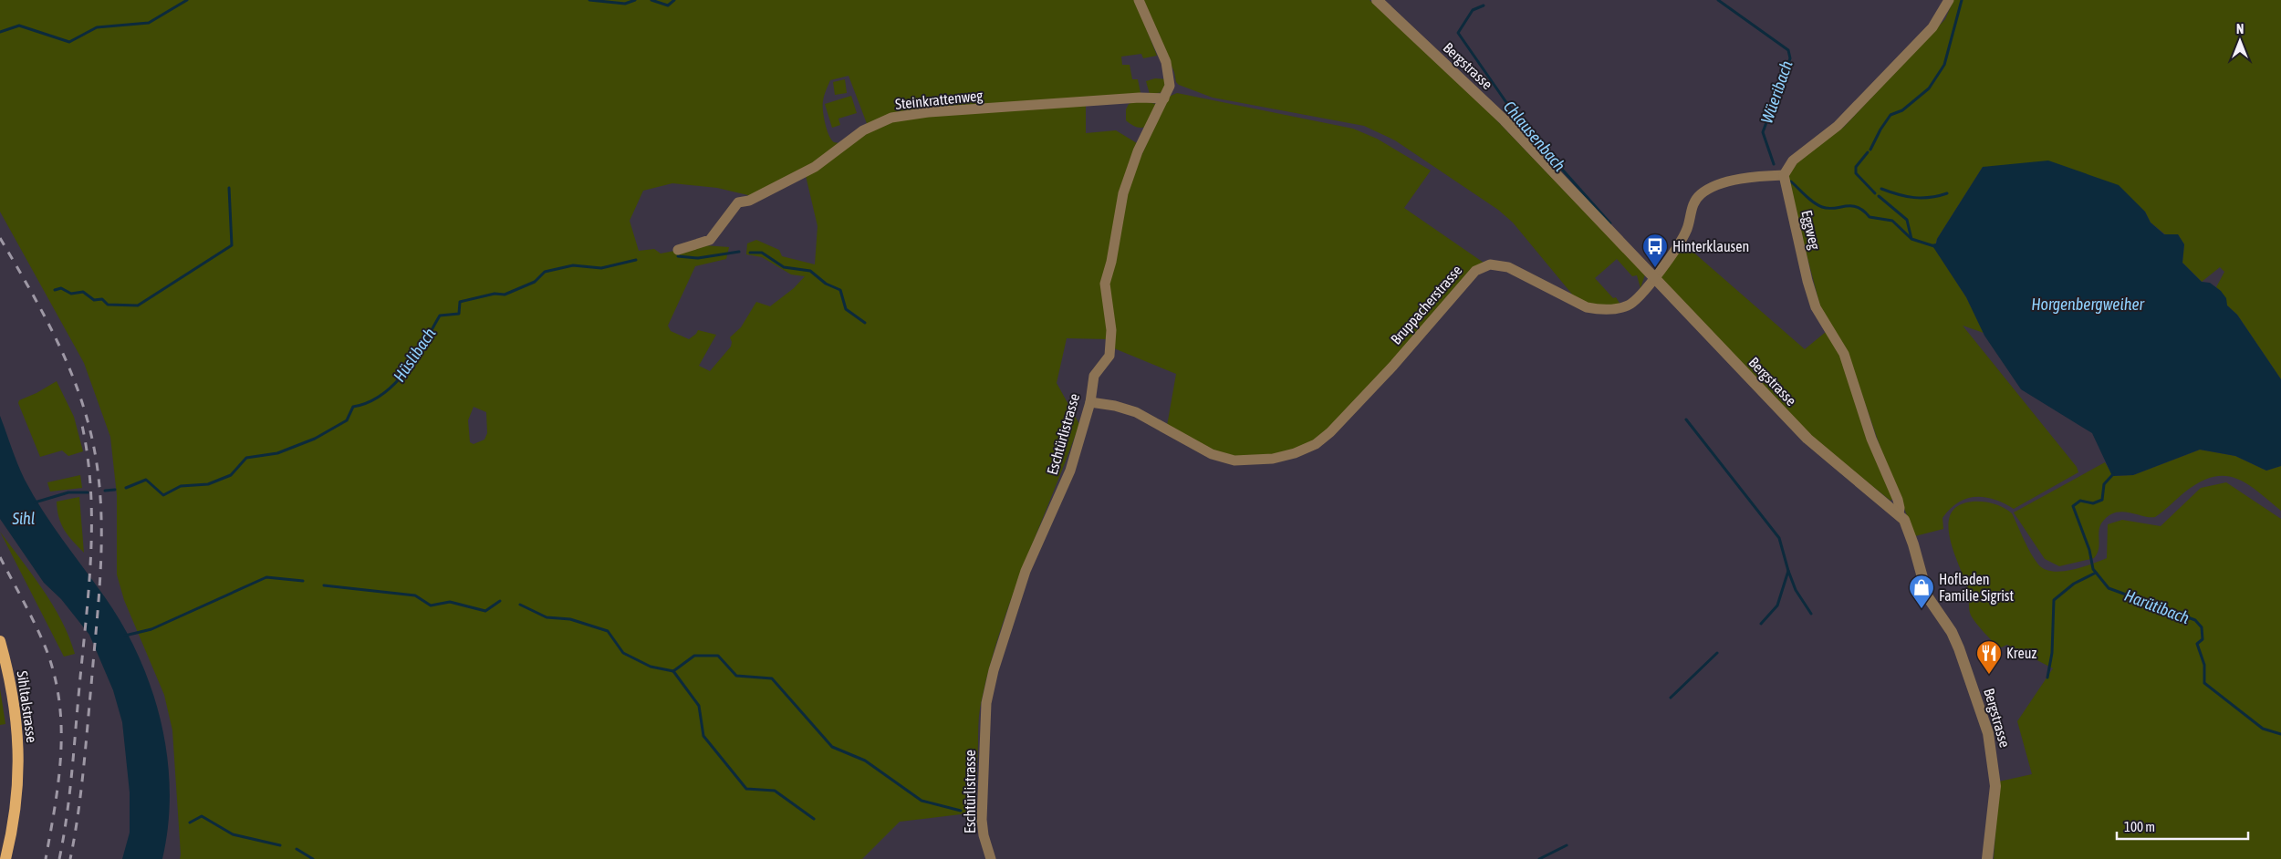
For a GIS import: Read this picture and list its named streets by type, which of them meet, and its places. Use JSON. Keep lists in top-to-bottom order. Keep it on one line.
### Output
{"streets":{"main road":["Sihltalstrasse"],"street":["Bergstrasse","Steinkrattenweg","Eggweg","Bruppacherstrasse","Eschtürlistrasse"]},"crossings":[["Bergstrasse","Eggweg"],["Bergstrasse","Bruppacherstrasse"],["Steinkrattenweg","Eschtürlistrasse"],["Eggweg","Bruppacherstrasse"],["Bruppacherstrasse","Eschtürlistrasse"]],"water":["Wüeribach","Chlausenbach","Horgenbergweiher","Hüslibach","Sihl","Harütibach"],"places":{"bus stop":["Hinterklausen"],"shop":["Hofladen Familie Sigrist"],"restaurant":["Kreuz"]},"scale_bar":"100 m","north":"top"}
